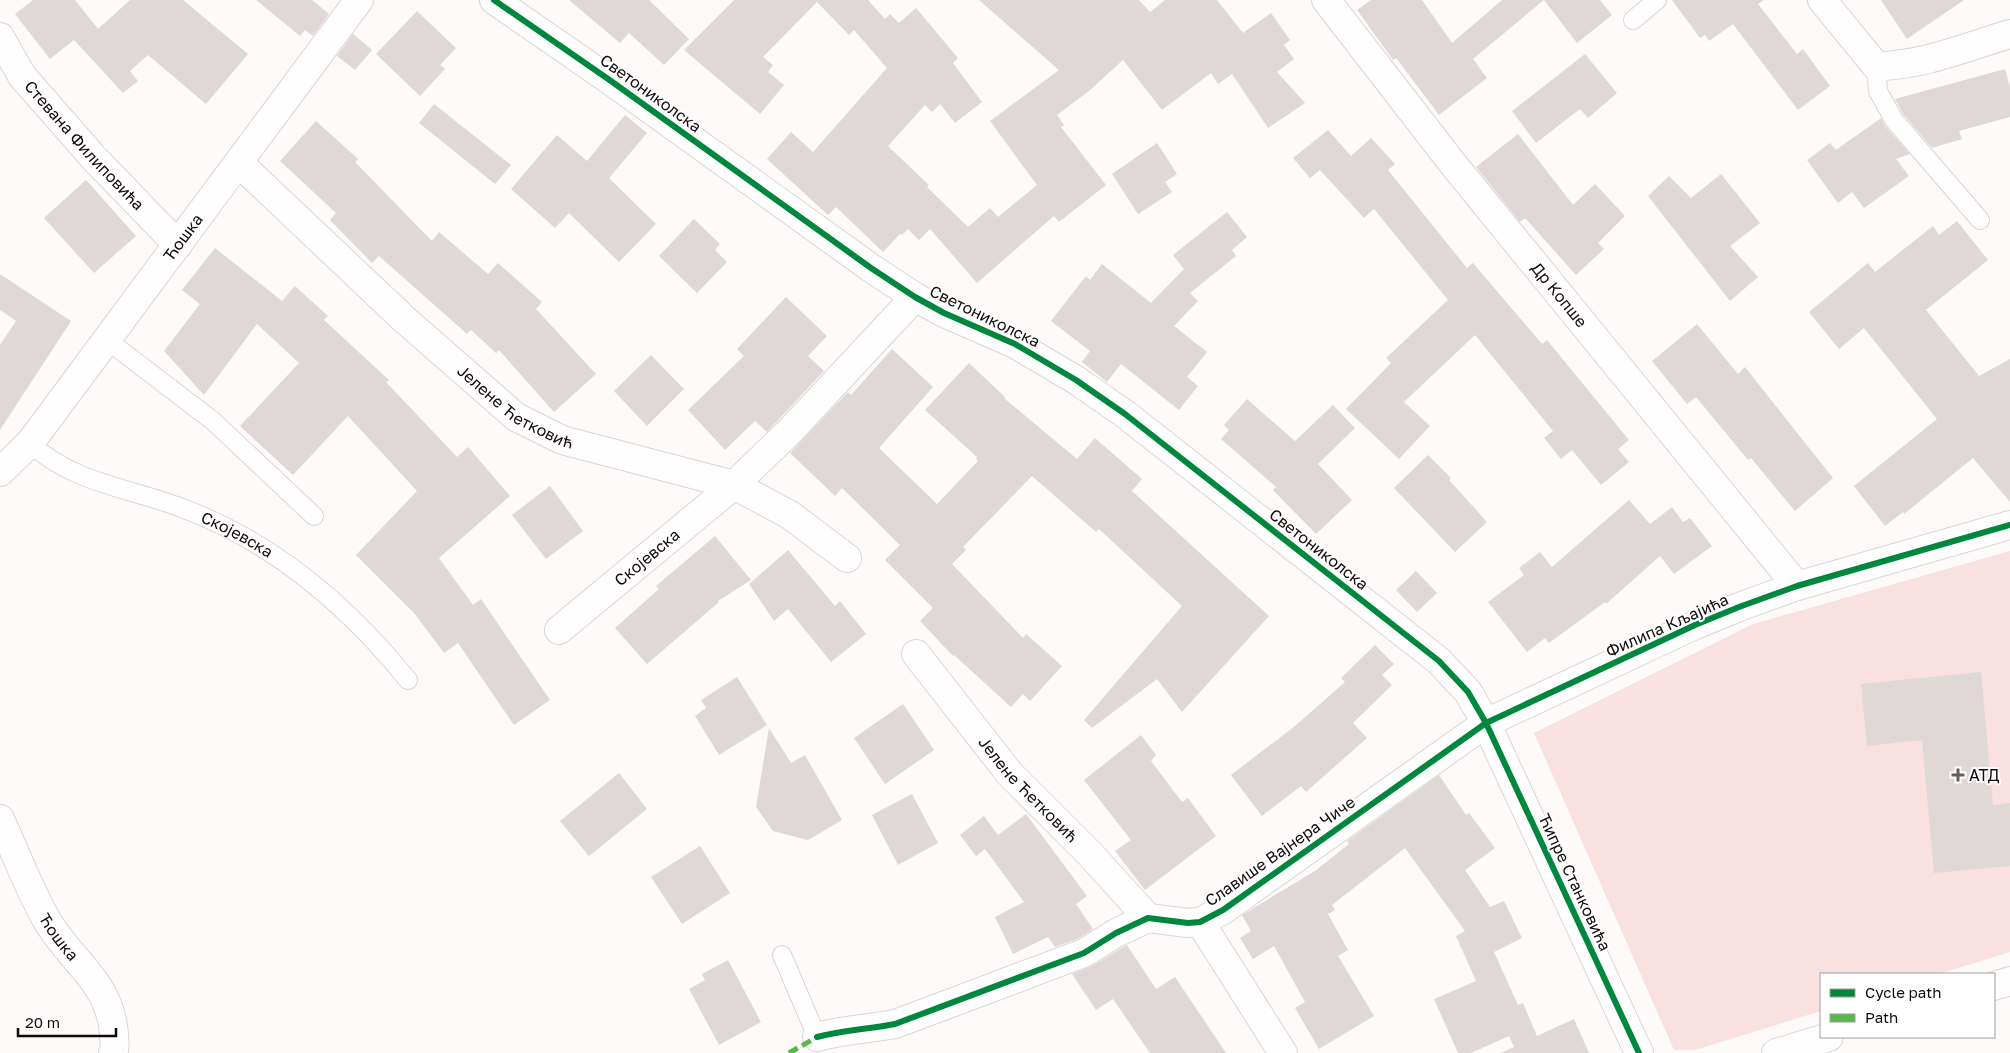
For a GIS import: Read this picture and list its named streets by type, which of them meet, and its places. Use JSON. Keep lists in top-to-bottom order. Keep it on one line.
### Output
{"streets":{"street":["Светониколска","Стевана Филиповића","Ћошка","Др Копше","Јелене Ћетковић","Скојевска","Филипа Кљајића","Славише Вајнера Чиче","Ћипре Станковића"]},"crossings":[["Светониколска","Скојевска"],["Светониколска","Филипа Кљајића"],["Светониколска","Славише Вајнера Чиче"],["Светониколска","Ћипре Станковића"],["Стевана Филиповића","Ћошка"],["Ћошка","Јелене Ћетковић"],["Ћошка","Скојевска"],["Др Копше","Филипа Кљајића"],["Јелене Ћетковић","Скојевска"],["Јелене Ћетковић","Славише Вајнера Чиче"],["Филипа Кљајића","Славише Вајнера Чиче"],["Филипа Кљајића","Ћипре Станковића"],["Славише Вајнера Чиче","Ћипре Станковића"]],"places":{"health":["АТД"]},"legend":["Cycle path","Path"],"scale_bar":"20 m"}
